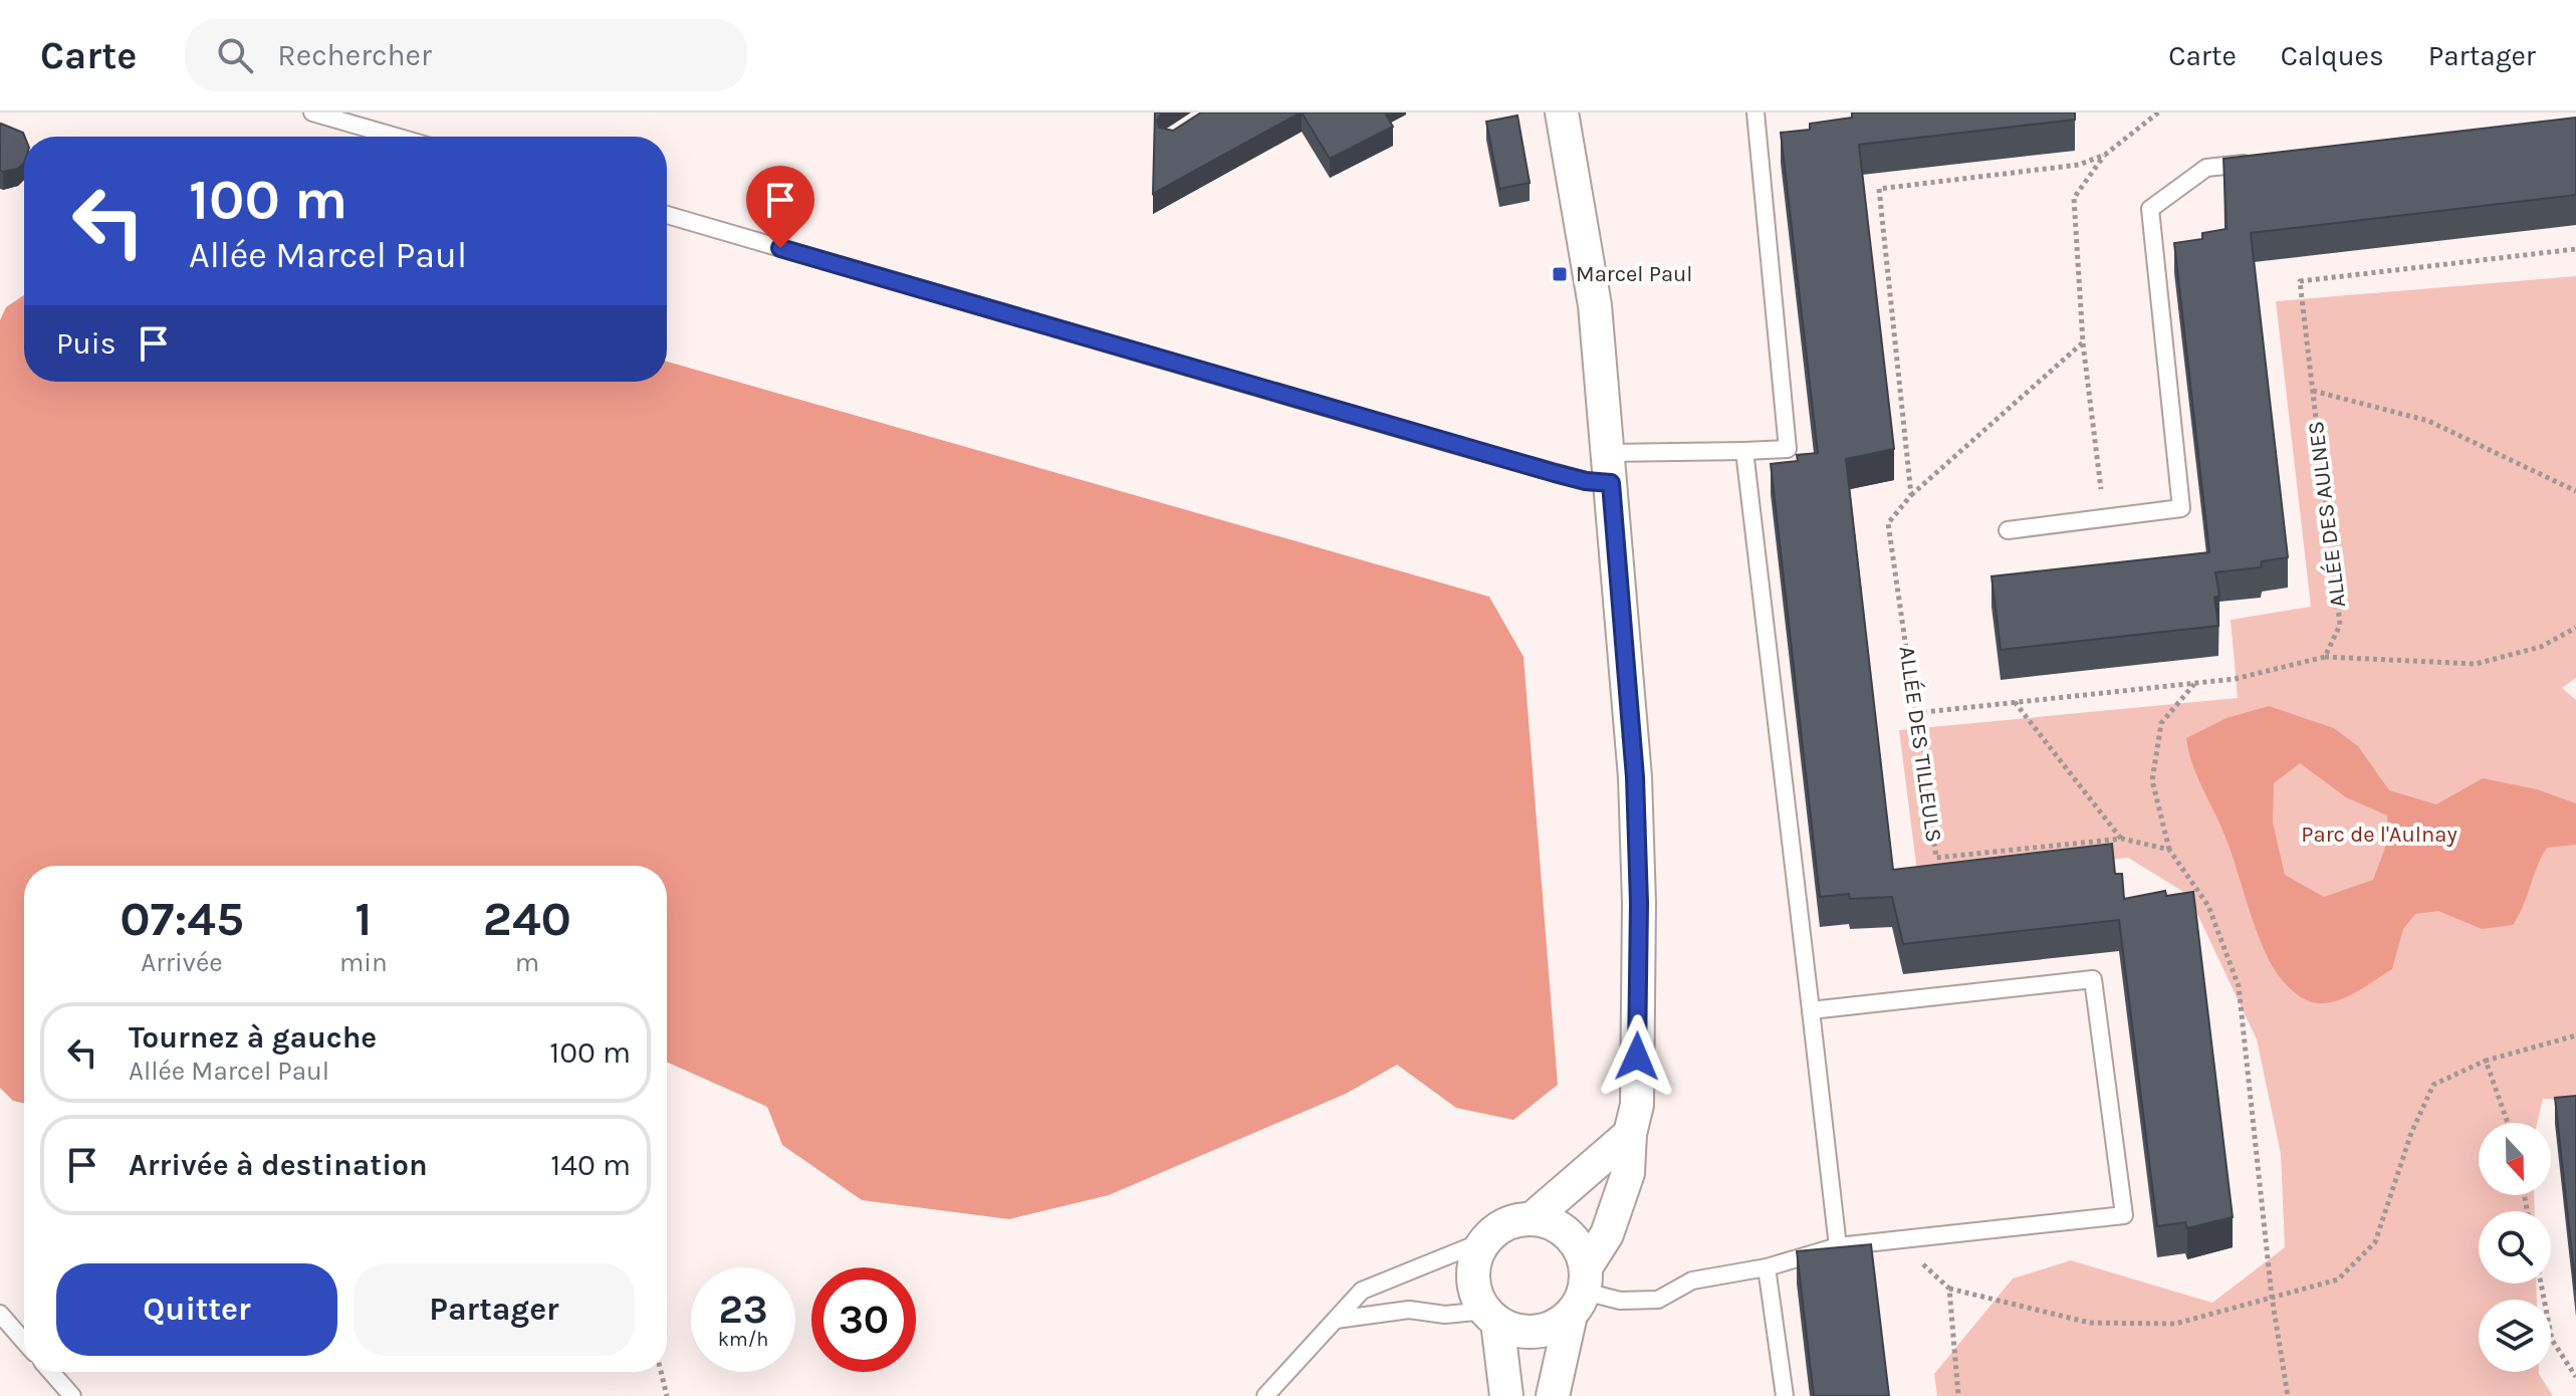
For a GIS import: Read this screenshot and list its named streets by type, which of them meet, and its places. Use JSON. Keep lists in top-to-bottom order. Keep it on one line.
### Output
{"streets":{"path":["ALLÉE DES AULNES","ALLÉE DES TILLEULS"]},"parks":["Parc de l'Aulnay"],"places":{"transit":["Marcel Paul"]},"north":"bottom","page":{"header":"Carte","search":"Rechercher","nav":["Carte","Calques","Partager"],"turn":["100 m","Allée Marcel Paul"],"then":"Puis","eta":["07:45","Arrivée","1","min","240","m"],"list":[{"name":"Tournez à gauche","note":"Allée Marcel Paul","value":"100 m"},{"name":"Arrivée à destination","value":"140 m"}],"buttons":["Quitter","Partager"],"speed":"23 km/h","limit":"30"}}
